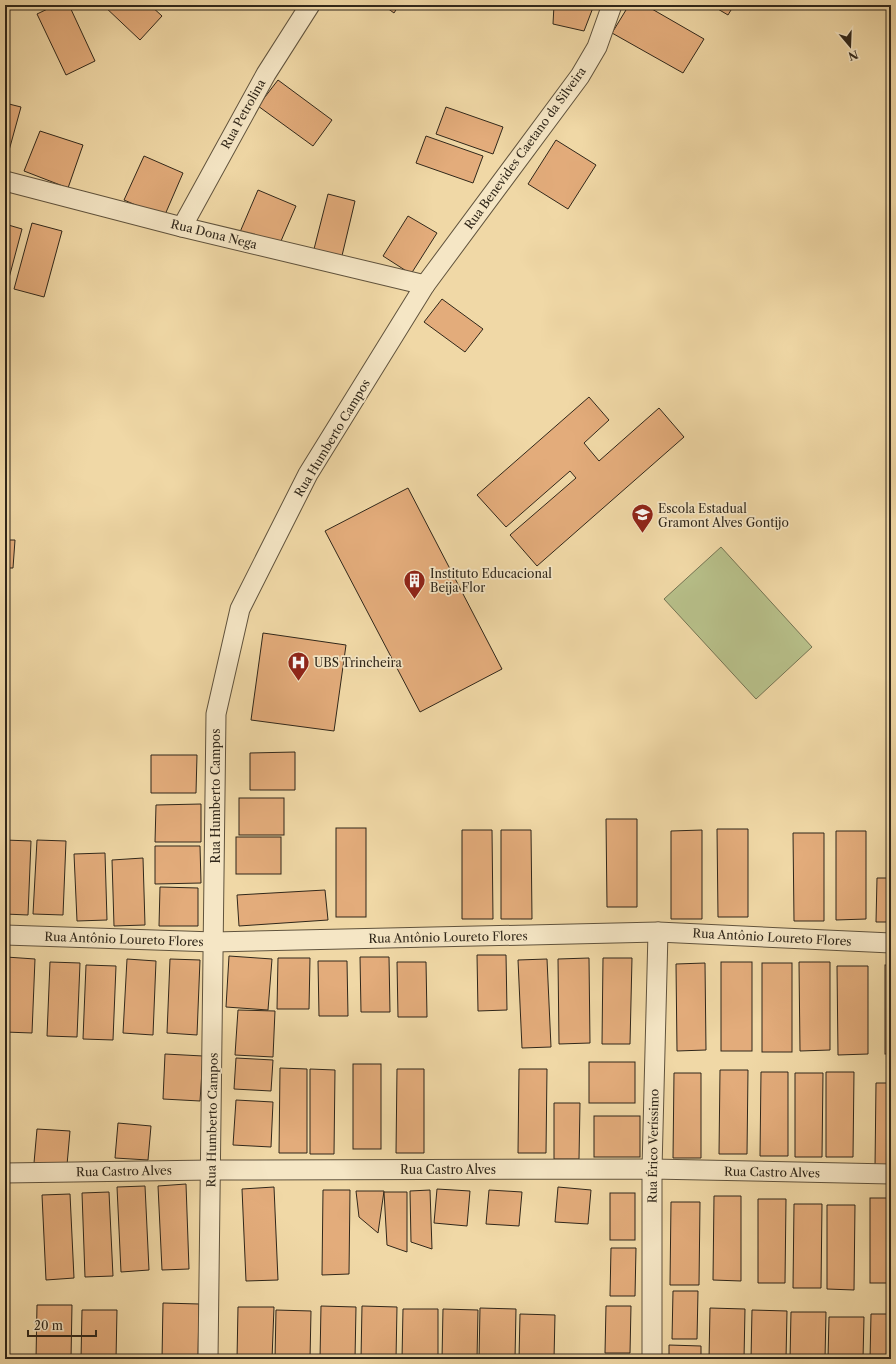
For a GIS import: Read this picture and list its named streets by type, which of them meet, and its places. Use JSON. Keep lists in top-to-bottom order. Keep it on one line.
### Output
{"streets":{"street":["Rua Petrolina","Rua Benevides Caetano da Silveira","Rua Dona Nega","Rua Humberto Campos","Rua Antônio Loureto Flores","Rua Érico Veríssimo","Rua Castro Alves"]},"crossings":[["Rua Petrolina","Rua Dona Nega"],["Rua Benevides Caetano da Silveira","Rua Dona Nega"],["Rua Benevides Caetano da Silveira","Rua Humberto Campos"],["Rua Dona Nega","Rua Humberto Campos"],["Rua Humberto Campos","Rua Antônio Loureto Flores"],["Rua Humberto Campos","Rua Castro Alves"],["Rua Antônio Loureto Flores","Rua Érico Veríssimo"],["Rua Érico Veríssimo","Rua Castro Alves"]],"places":{"school or university":["Escola Estadual Gramont Alves Gontijo"],"building":["Instituto Educacional Beija Flor"],"hospital":["UBS Trincheira"]},"scale_bar":"20 m","north":"bottom"}
